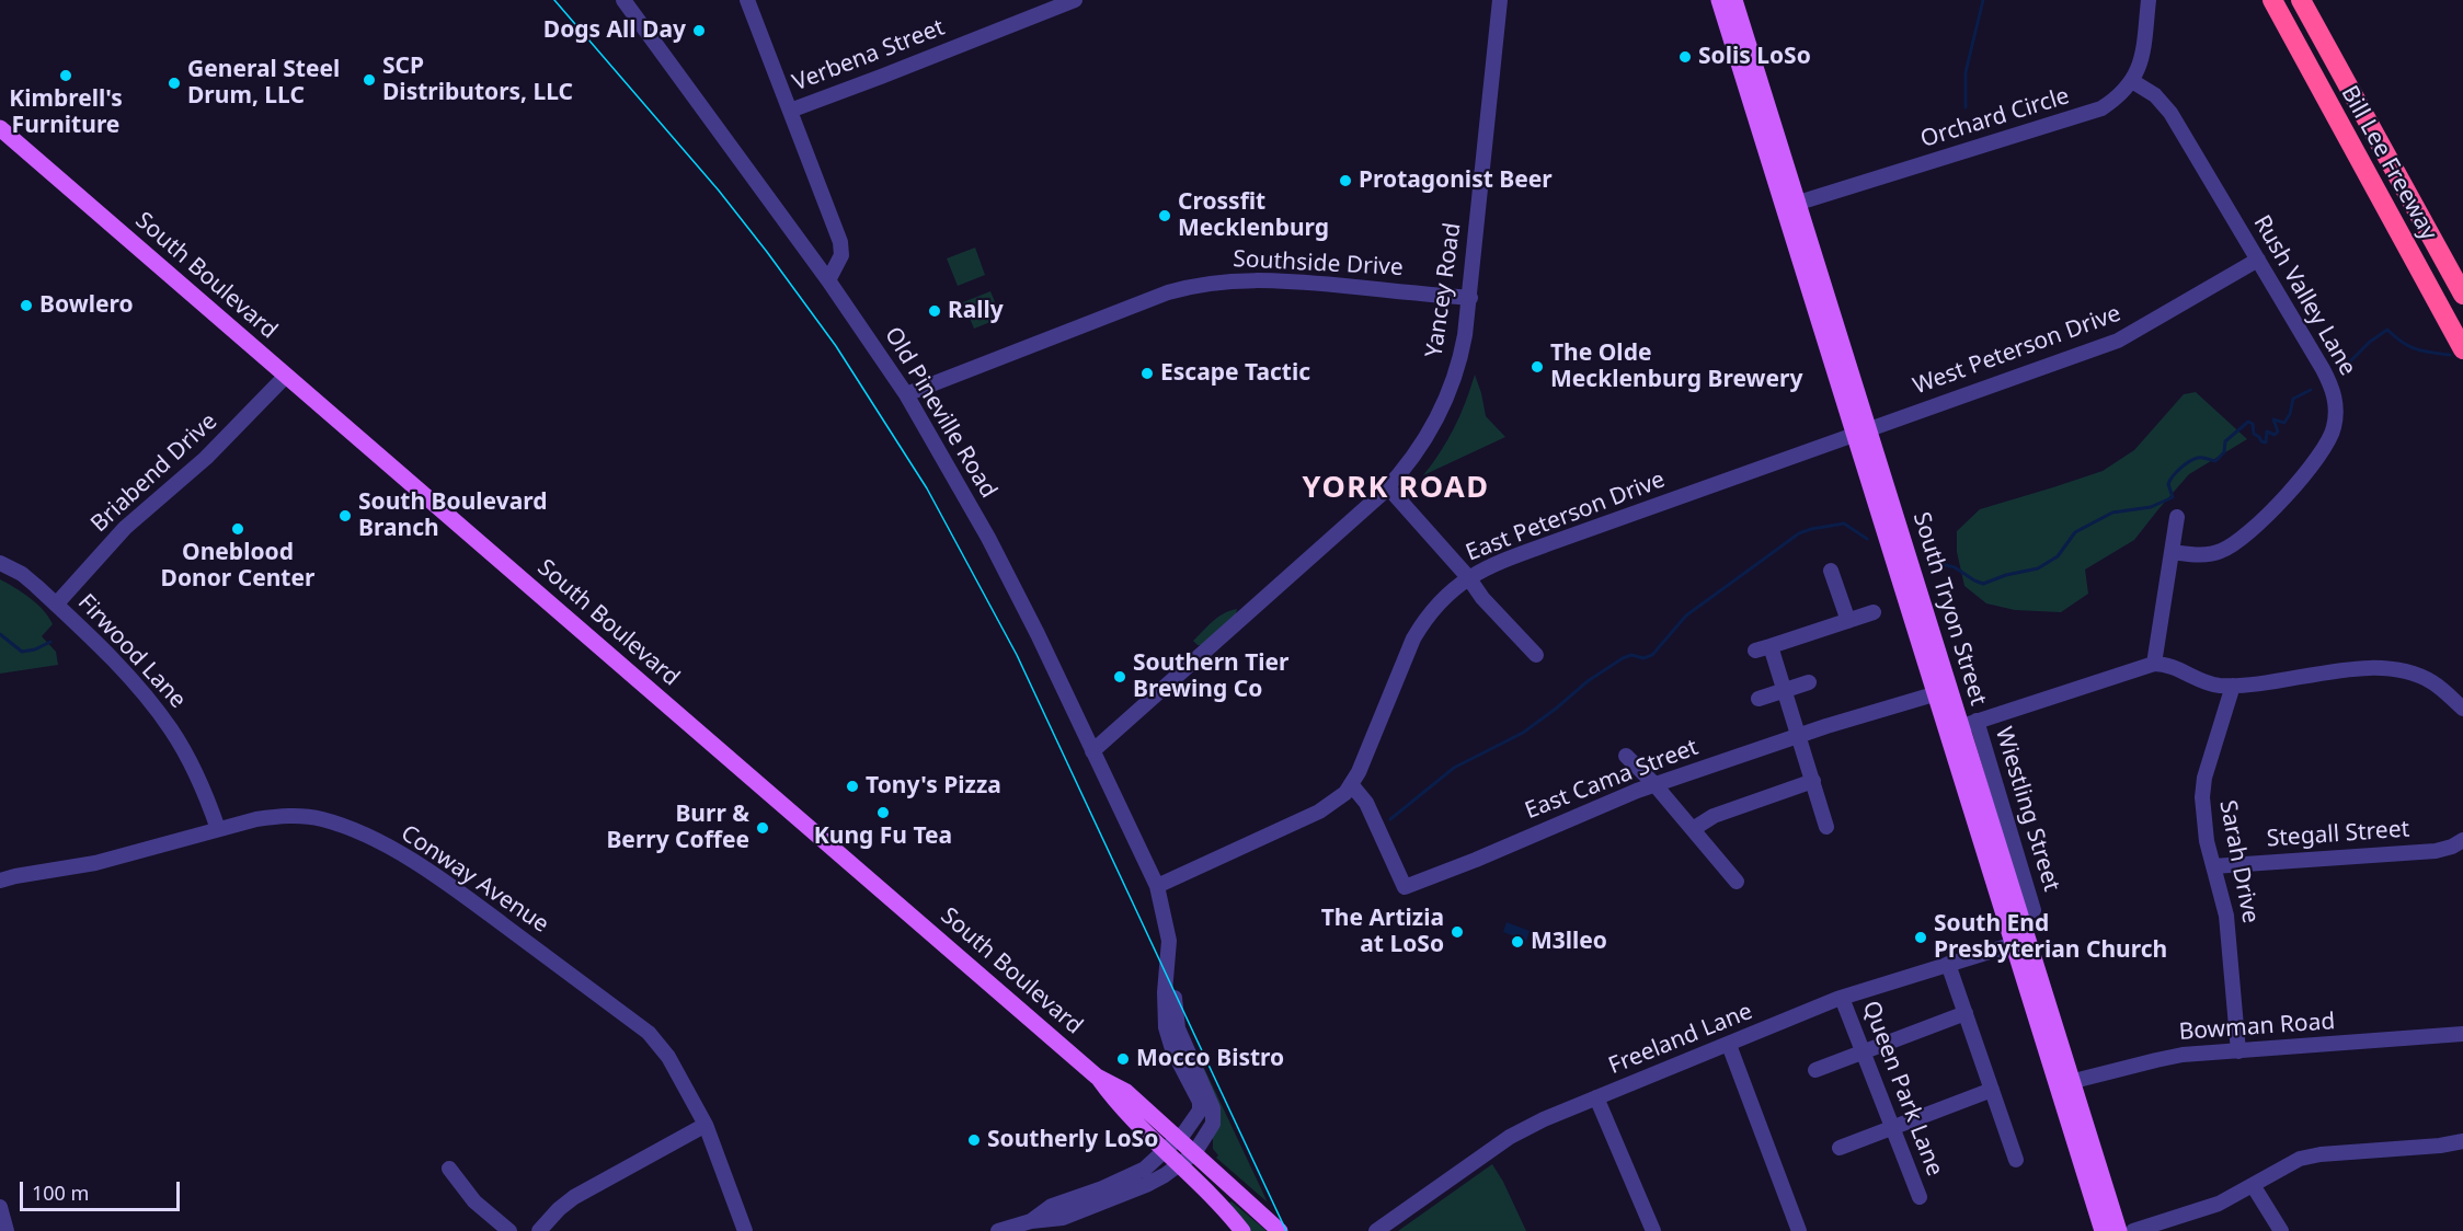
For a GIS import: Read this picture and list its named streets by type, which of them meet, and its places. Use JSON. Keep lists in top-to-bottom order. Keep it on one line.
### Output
{"streets":{"highway":["Bill Lee Freeway"],"main road":["South Boulevard","South Tryon Street"],"street":["Verbena Street","Orchard Circle","Southside Drive","Yancey Road","Rush Valley Lane","West Peterson Drive","Old Pineville Road","Briabend Drive","East Peterson Drive","Firwood Lane","East Cama Street","Wiestling Street","Stegall Street","Sarah Drive","Conway Avenue","Bowman Road","Freeland Lane","Queen Park Lane"]},"crossings":[["Orchard Circle","Rush Valley Lane"],["Orchard Circle","South Tryon Street"],["Southside Drive","Yancey Road"],["Southside Drive","Old Pineville Road"],["South Boulevard","Old Pineville Road"],["South Boulevard","Briabend Drive"],["Yancey Road","Old Pineville Road"],["Rush Valley Lane","West Peterson Drive"],["West Peterson Drive","East Peterson Drive"],["West Peterson Drive","South Tryon Street"],["Old Pineville Road","East Peterson Drive"],["Briabend Drive","Firwood Lane"],["East Peterson Drive","South Tryon Street"],["East Peterson Drive","East Cama Street"],["South Tryon Street","East Cama Street"],["South Tryon Street","Wiestling Street"],["South Tryon Street","Bowman Road"],["South Tryon Street","Freeland Lane"],["Firwood Lane","Conway Avenue"],["Stegall Street","Sarah Drive"],["Sarah Drive","Bowman Road"],["Freeland Lane","Queen Park Lane"]],"districts":["YORK ROAD"],"places":["Dogs All Day","Solis LoSo","Kimbrell's Furniture","SCP Distributors, LLC","General Steel Drum, LLC","Protagonist Beer","Crossfit Mecklenburg","Bowlero","Rally","The Olde Mecklenburg Brewery","Escape Tactic","South Boulevard Branch","Oneblood Donor Center","Southern Tier Brewing Co","Tony's Pizza","Kung Fu Tea","Burr & Berry Coffee","The Artizia at LoSo","South End Presbyterian Church","M3lleo","Mocco Bistro","Southerly LoSo"],"scale_bar":"100 m"}
